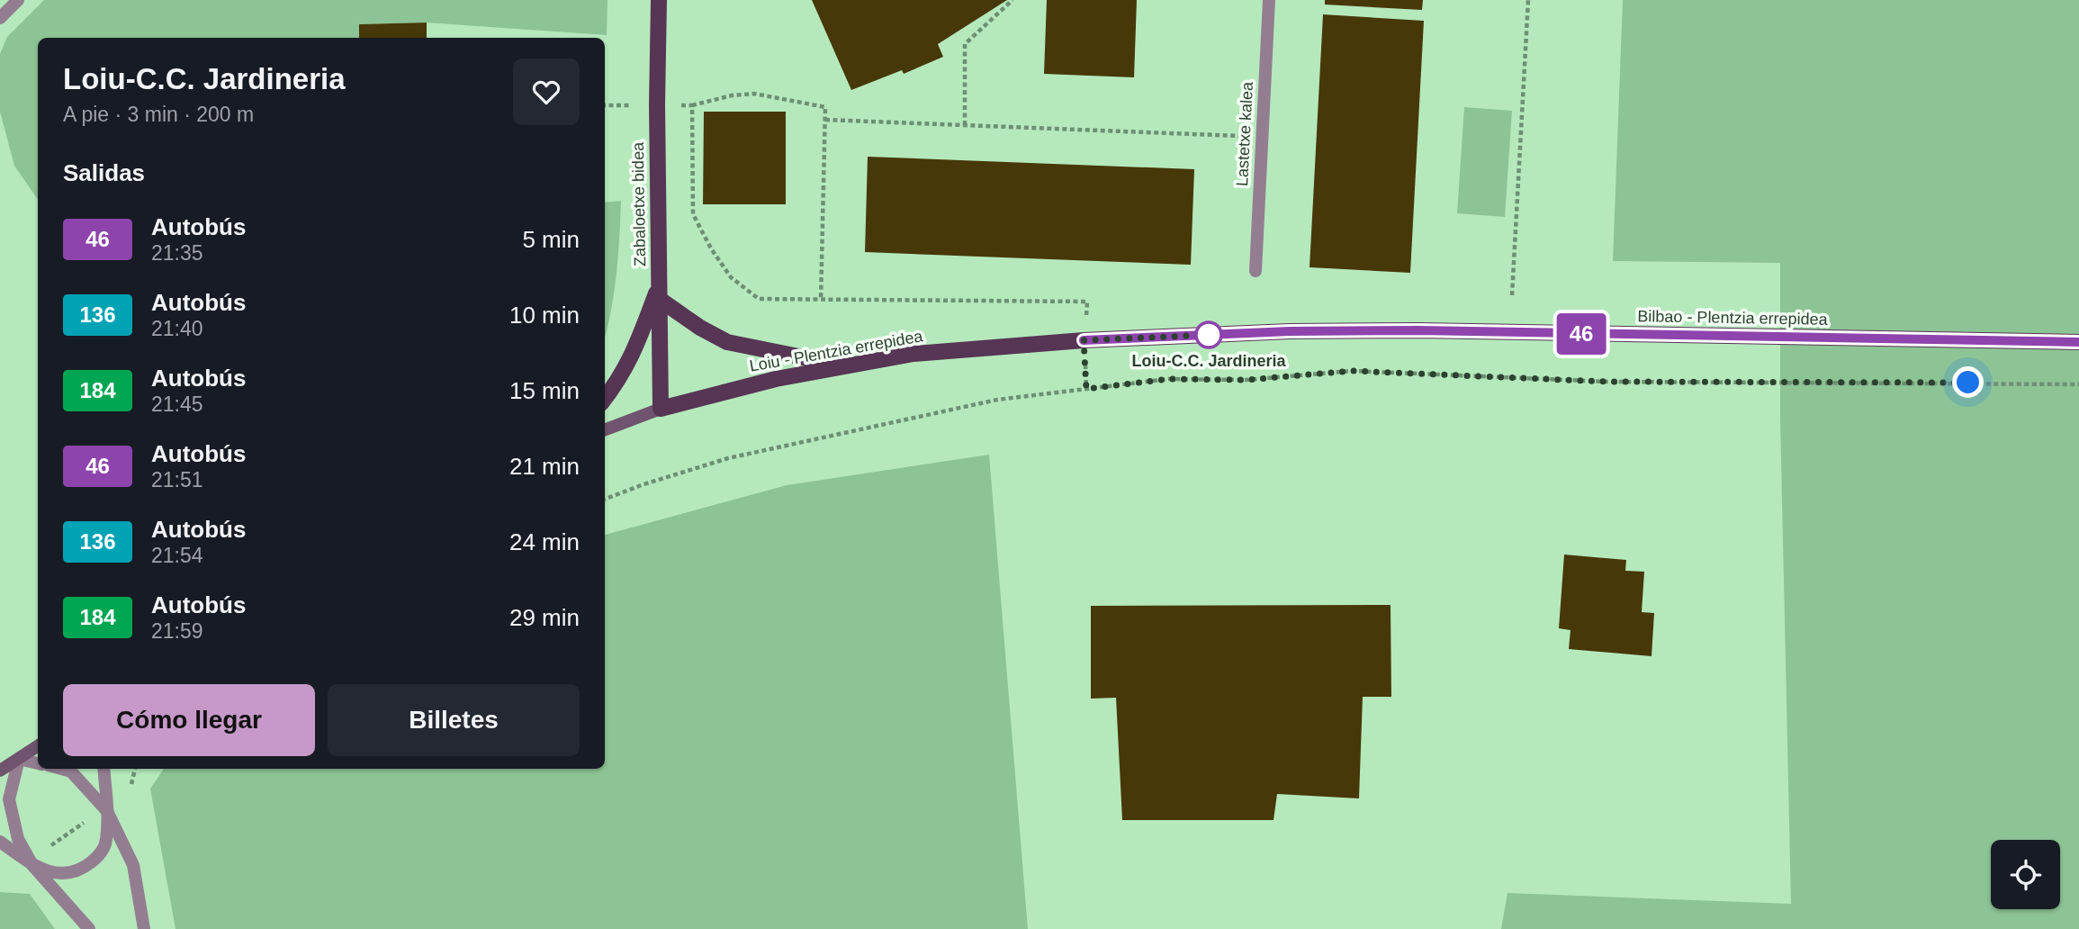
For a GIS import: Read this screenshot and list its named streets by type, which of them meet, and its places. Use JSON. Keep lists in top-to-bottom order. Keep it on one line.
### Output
{"streets":{"main road":["Zabaloetxe bidea","Bilbao - Plentzia errepidea","Loiu - Plentzia errepidea"],"street":["Lastetxe kalea"]},"crossings":[["Zabaloetxe bidea","Loiu - Plentzia errepidea"],["Bilbao - Plentzia errepidea","Loiu - Plentzia errepidea"]],"places":["Loiu-C.C. Jardineria"],"lines":["bus line 46"],"page":{"on_map":"46","heading":[["Loiu-C.C. Jardineria","A pie · 3 min · 200 m"],"Salidas"],"list":[{"mark":"46","name":"Autobús","note":"21:35","value":"5 min"},{"mark":"136","name":"Autobús","note":"21:40","value":"10 min"},{"mark":"184","name":"Autobús","note":"21:45","value":"15 min"},{"mark":"46","name":"Autobús","note":"21:51","value":"21 min"},{"mark":"136","name":"Autobús","note":"21:54","value":"24 min"},{"mark":"184","name":"Autobús","note":"21:59","value":"29 min"}],"buttons":["Cómo llegar","Billetes"]}}
